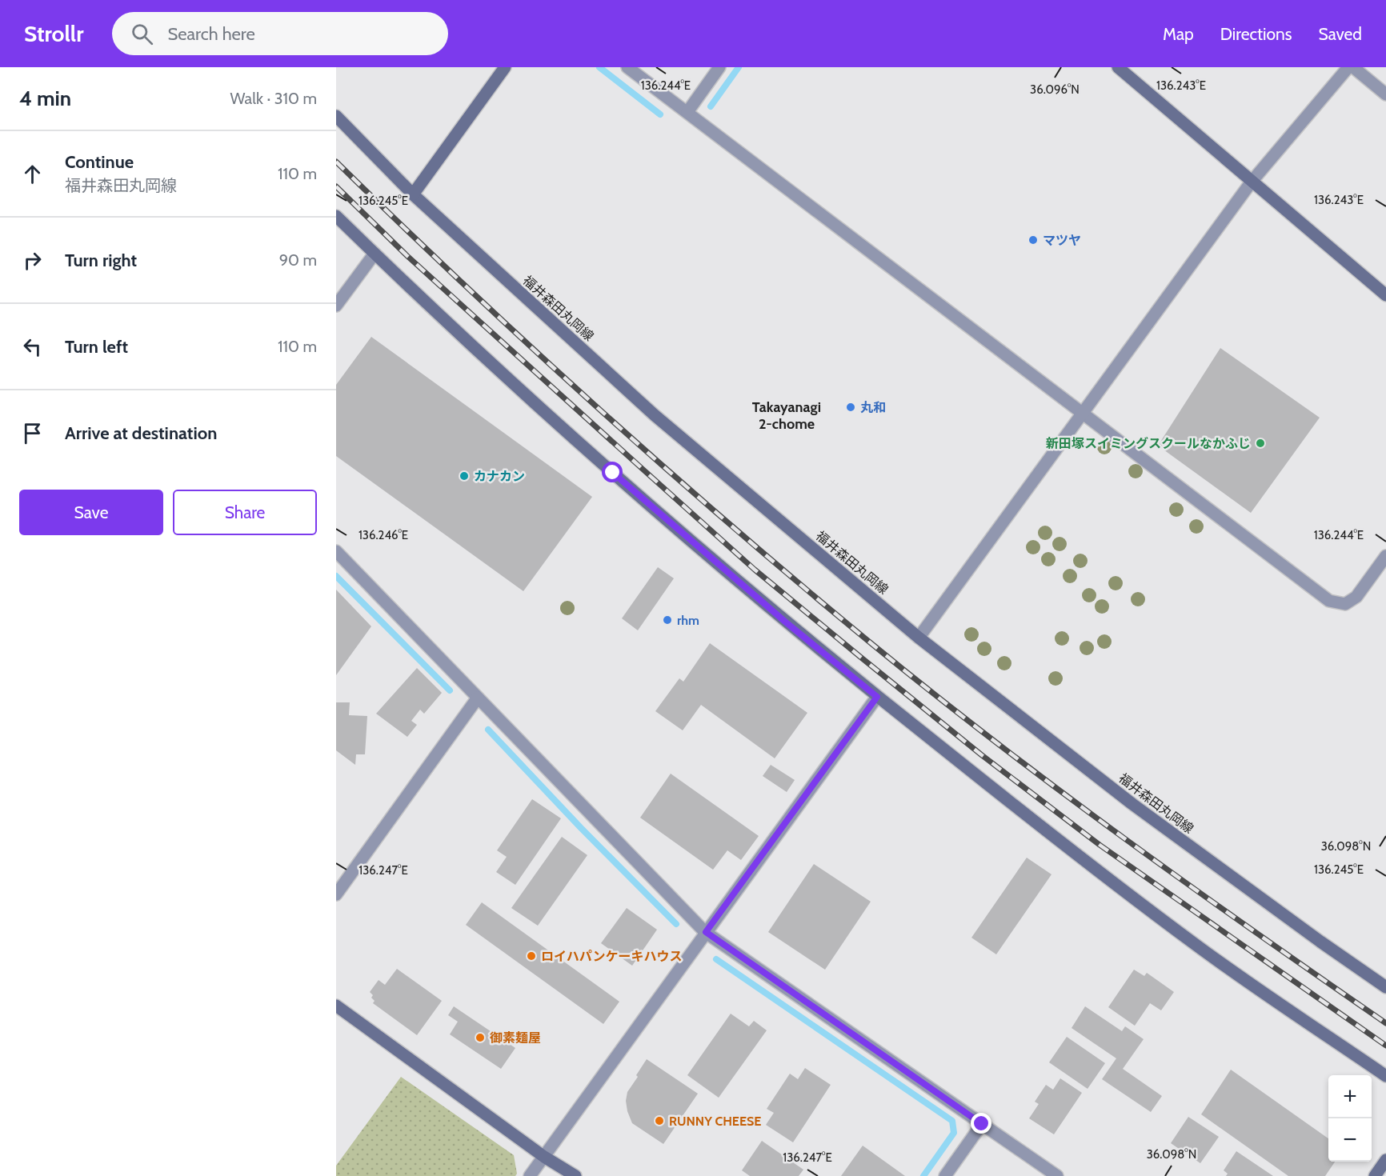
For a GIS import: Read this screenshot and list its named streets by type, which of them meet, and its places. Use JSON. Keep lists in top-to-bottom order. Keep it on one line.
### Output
{"streets":{"main road":["福井森田丸岡線"]},"districts":["Takayanagi 2-chome"],"places":["マツヤ","丸和","新田塚スイミングスクールなかふじ","カナカン","rhm","ロイハパンケーキハウス","御素麺屋","RUNNY CHEESE"],"page":{"header":"Strollr","search":"Search here","nav":["Map","Directions","Saved"],"heading":["4 min","Walk · 310 m"],"list":[["Continue","福井森田丸岡線","110 m"],["Turn right","90 m"],["Turn left","110 m"],"Arrive at destination"],"buttons":["Save","Share"],"map_buttons":["+","−"]},"coordinates":["136.244°E","136.243°E","36.096°N","136.245°E","136.246°E","36.098°N","136.247°E"]}
